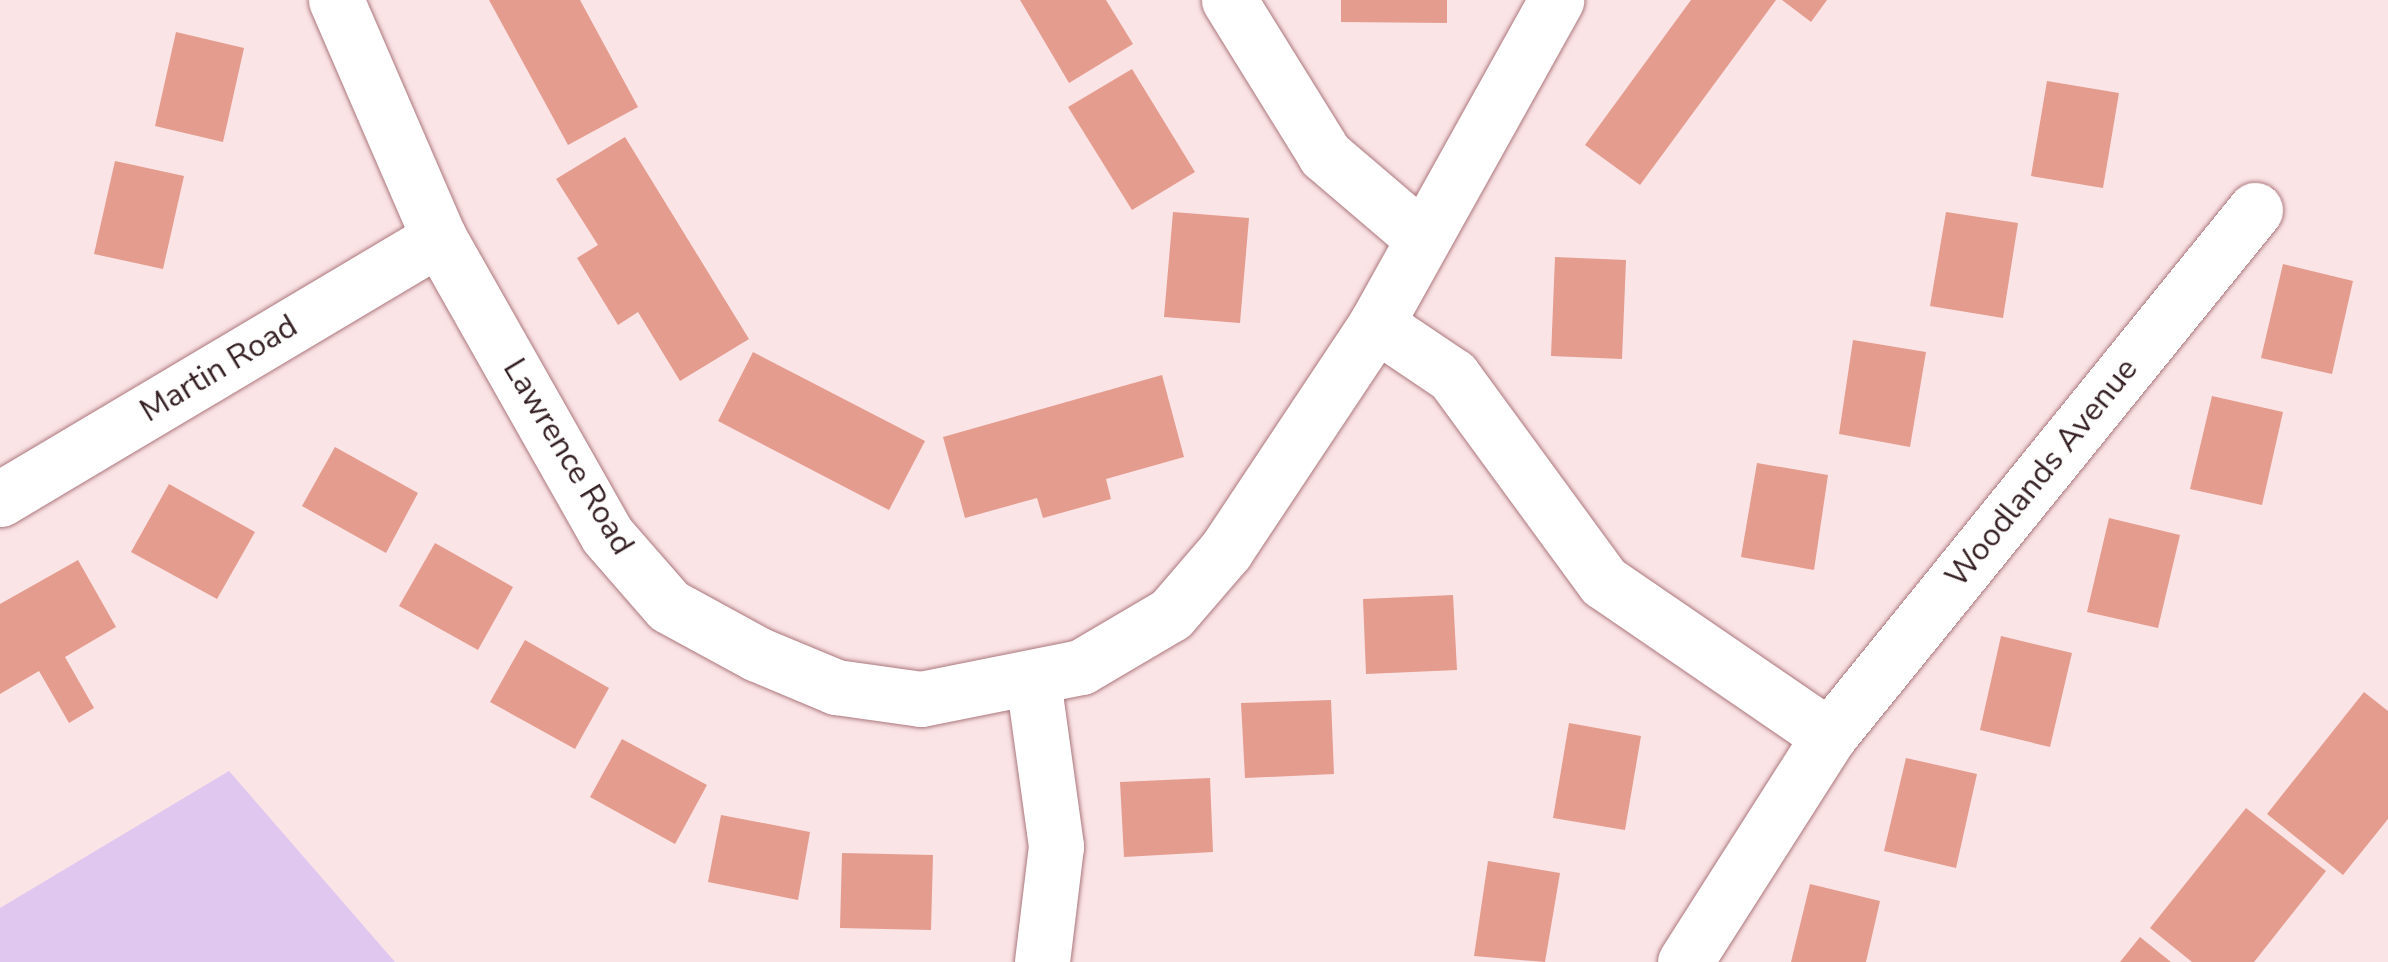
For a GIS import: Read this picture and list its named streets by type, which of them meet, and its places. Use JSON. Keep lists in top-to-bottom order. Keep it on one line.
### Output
{"streets":{"street":["Martin Road","Lawrence Road","Woodlands Avenue"]},"crossings":[["Martin Road","Lawrence Road"]]}
